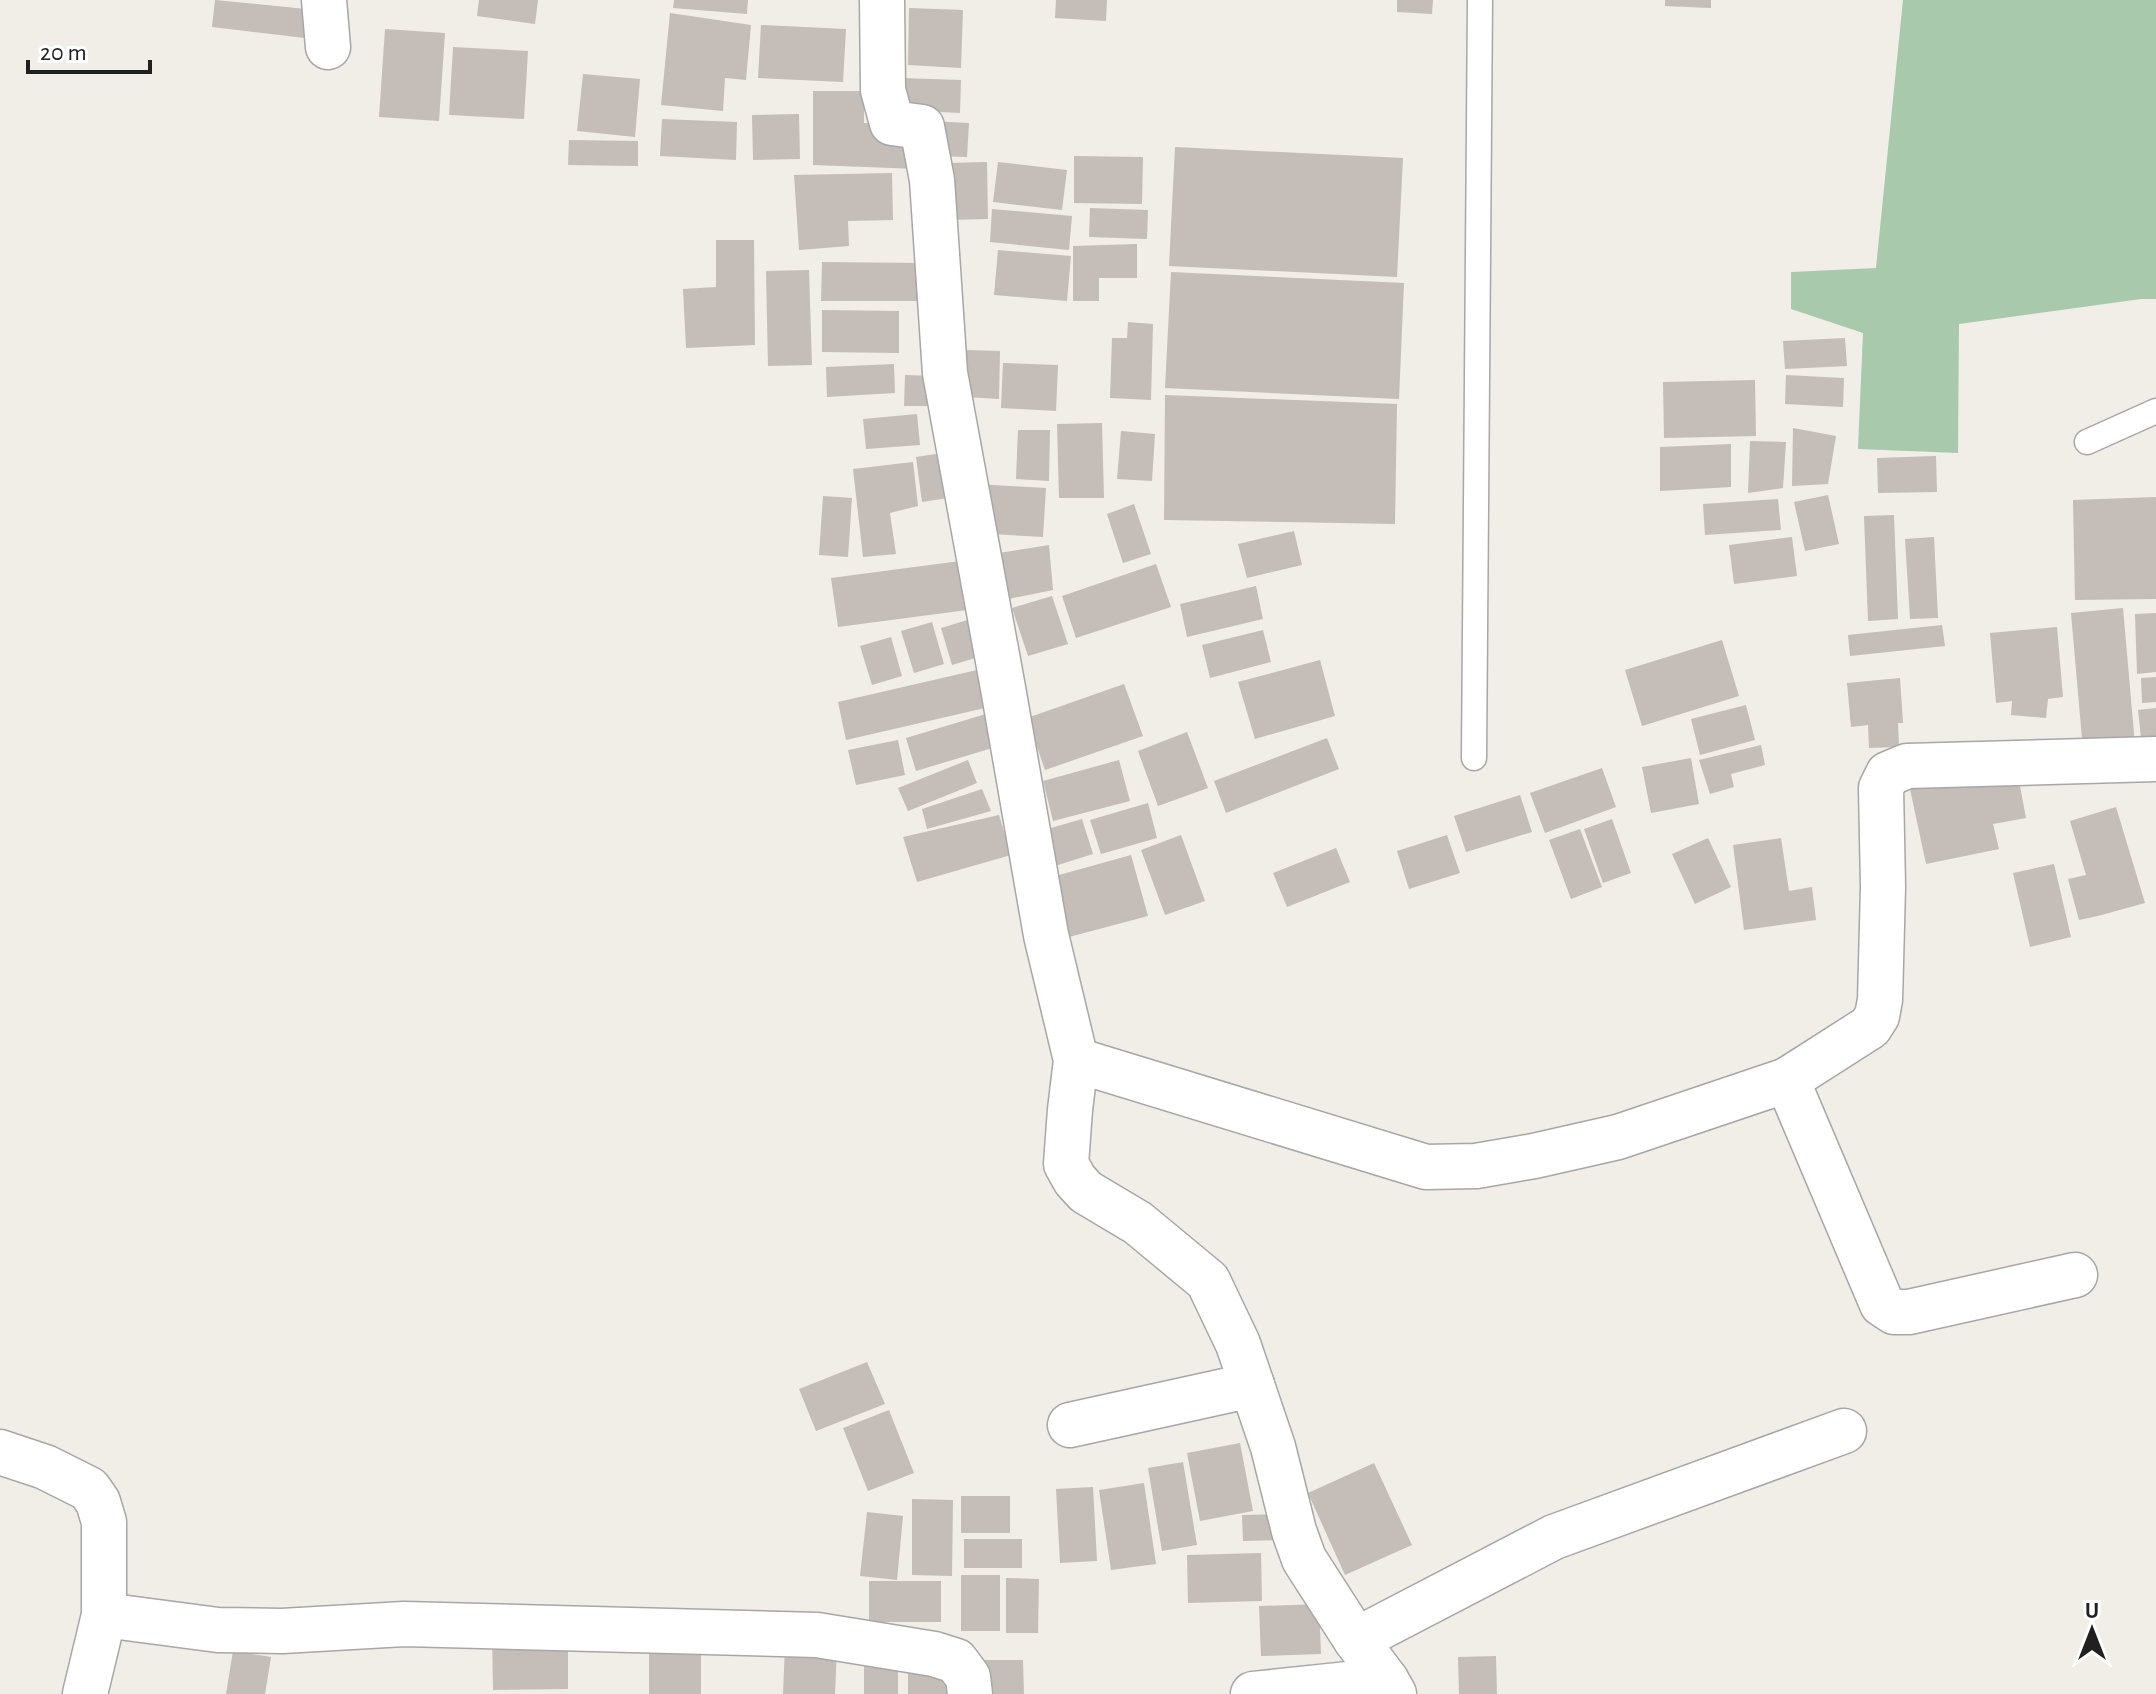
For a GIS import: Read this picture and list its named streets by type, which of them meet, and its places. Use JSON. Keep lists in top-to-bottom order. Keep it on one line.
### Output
{"scale_bar":"20 m","north":"top"}
